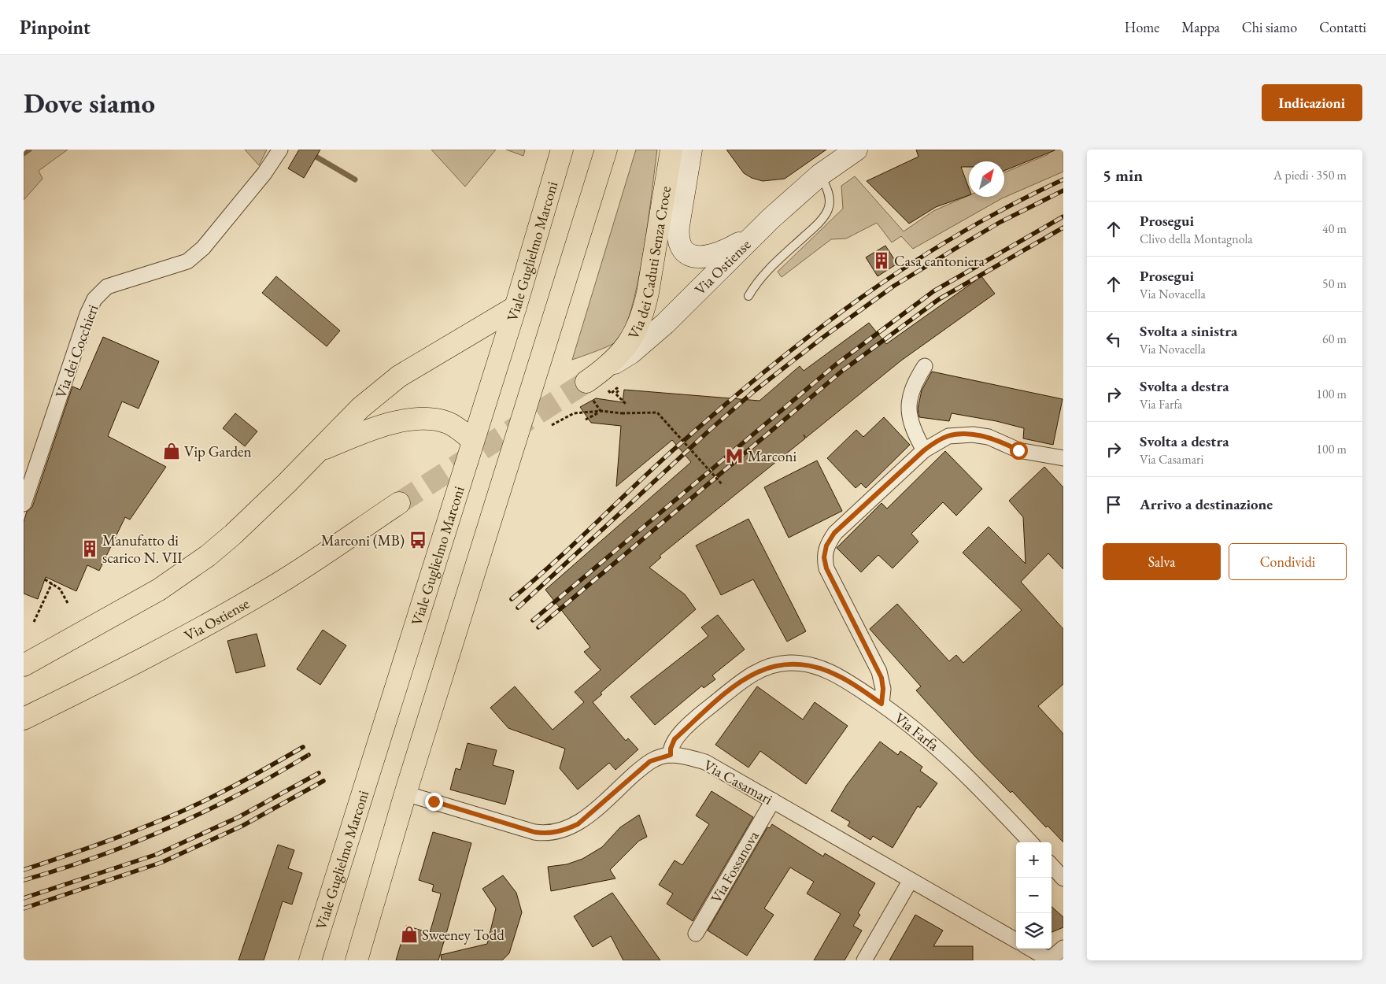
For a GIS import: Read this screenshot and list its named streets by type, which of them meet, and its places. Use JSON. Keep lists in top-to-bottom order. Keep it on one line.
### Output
{"streets":{"main road":["Viale Guglielmo Marconi","Via dei Caduti Senza Croce","Via Ostiense"],"street":["Via dei Cocchieri","Via Farfa","Via Casamari","Via Fossanova"]},"crossings":[["Via dei Caduti Senza Croce","Via Ostiense"],["Via Farfa","Via Casamari"],["Via Casamari","Via Fossanova"]],"places":{"building":["Casa cantoniera","Manufatto di scarico N. VII"],"shop":["Vip Garden","Sweeney Todd"],"metro station":["Marconi"],"bus stop":["Marconi (MB)"]},"north":"top right","page":{"header":"Pinpoint","nav":["Home","Mappa","Chi siamo","Contatti"],"buttons":["Indicazioni",["Salva","Condividi"]],"title":"Dove siamo","heading":["5 min","A piedi · 350 m"],"list":[["Prosegui","Clivo della Montagnola","40 m"],["Prosegui","Via Novacella","50 m"],["Svolta a sinistra","Via Novacella","60 m"],["Svolta a destra","Via Farfa","100 m"],["Svolta a destra","Via Casamari","100 m"],"Arrivo a destinazione"],"map_buttons":["+","−"]}}
